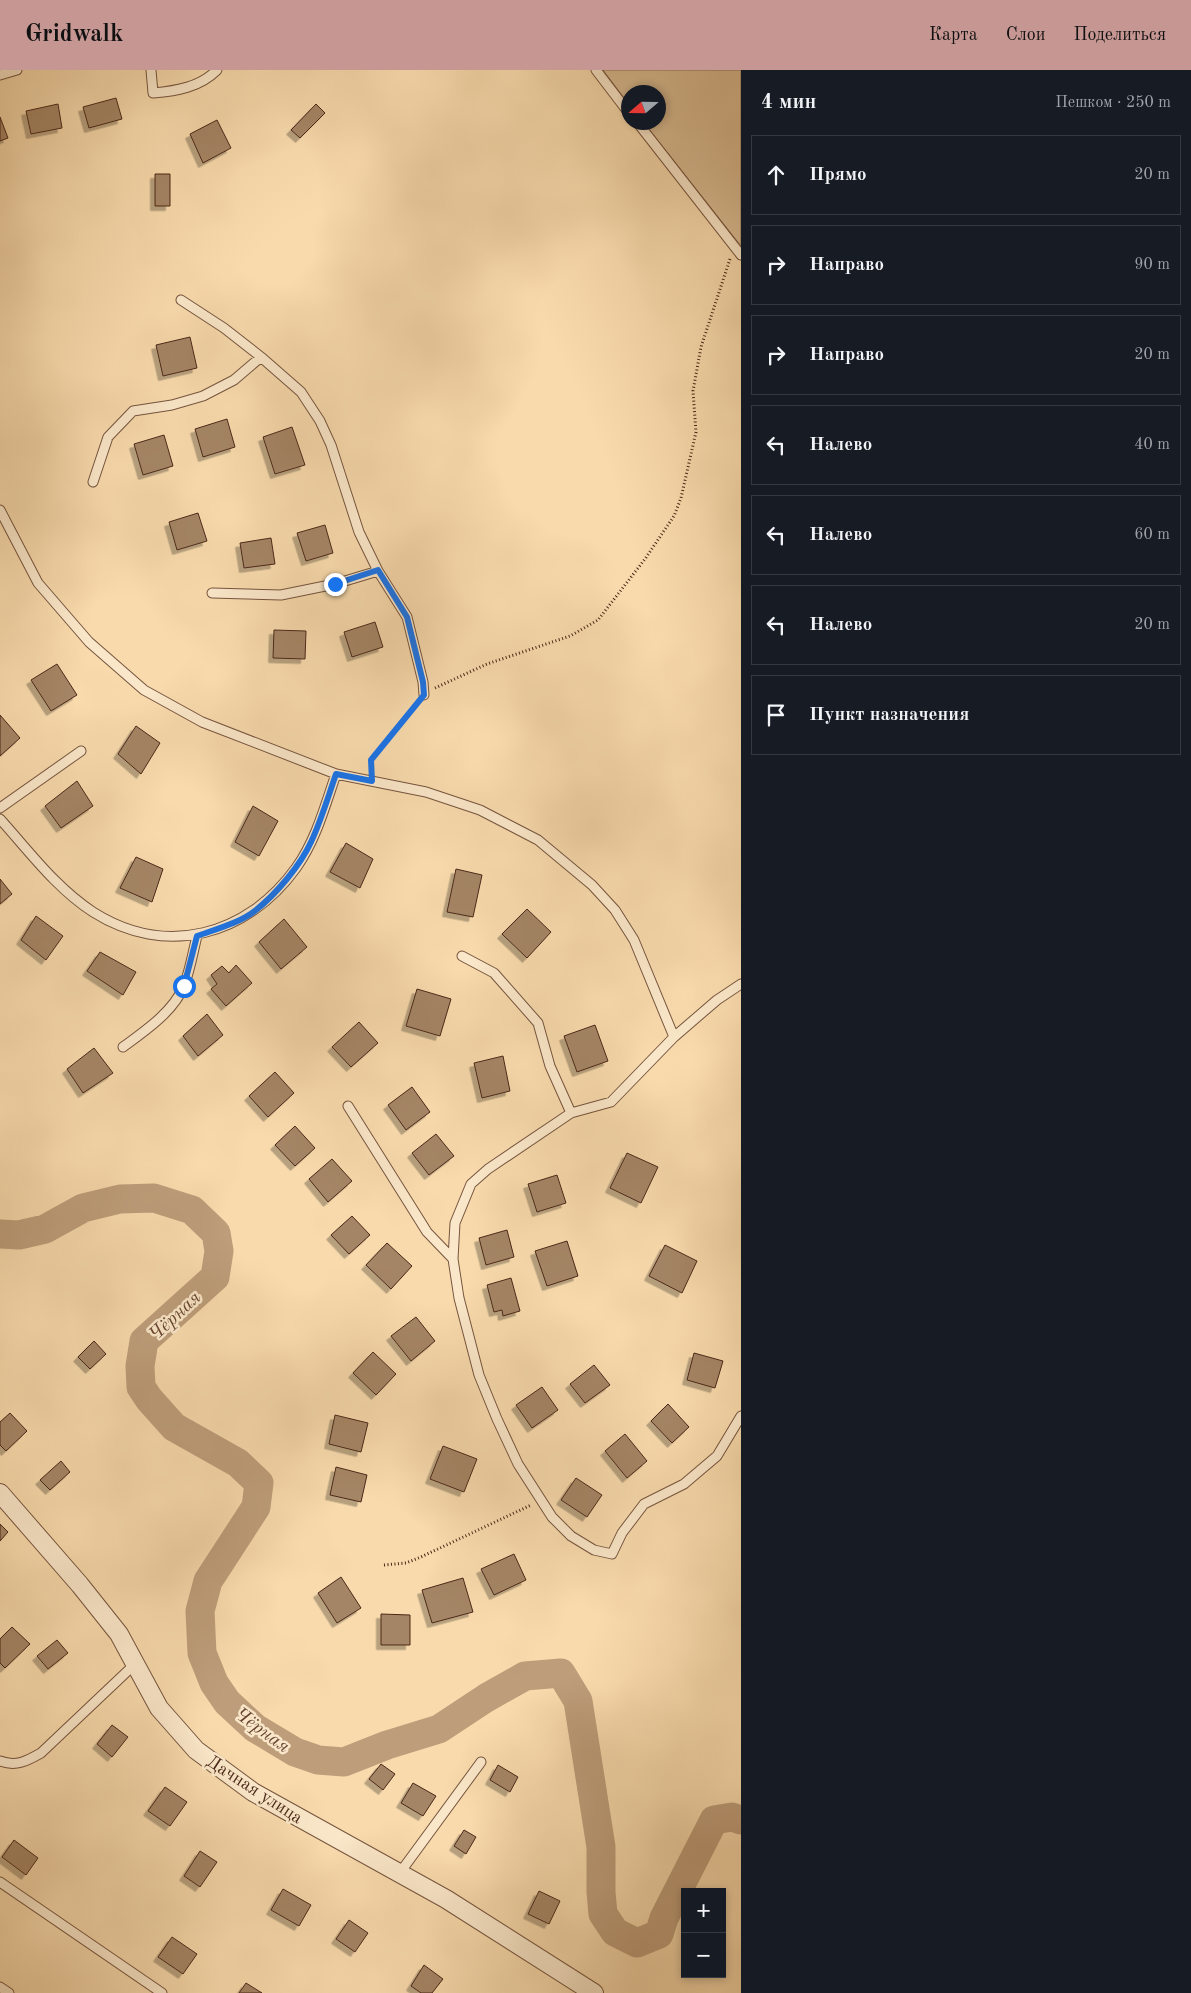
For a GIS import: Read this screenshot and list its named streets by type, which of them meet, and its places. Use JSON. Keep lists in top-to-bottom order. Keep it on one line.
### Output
{"streets":{"street":["Дачная улица"]},"water":["Чёрная"],"north":"left","page":{"header":"Gridwalk","nav":["Карта","Слои","Поделиться"],"heading":["4 мин","Пешком · 250 m"],"list":[["Прямо","20 m"],["Направо","90 m"],["Направо","20 m"],["Налево","40 m"],["Налево","60 m"],["Налево","20 m"],"Пункт назначения"],"map_buttons":["+","−"]}}
